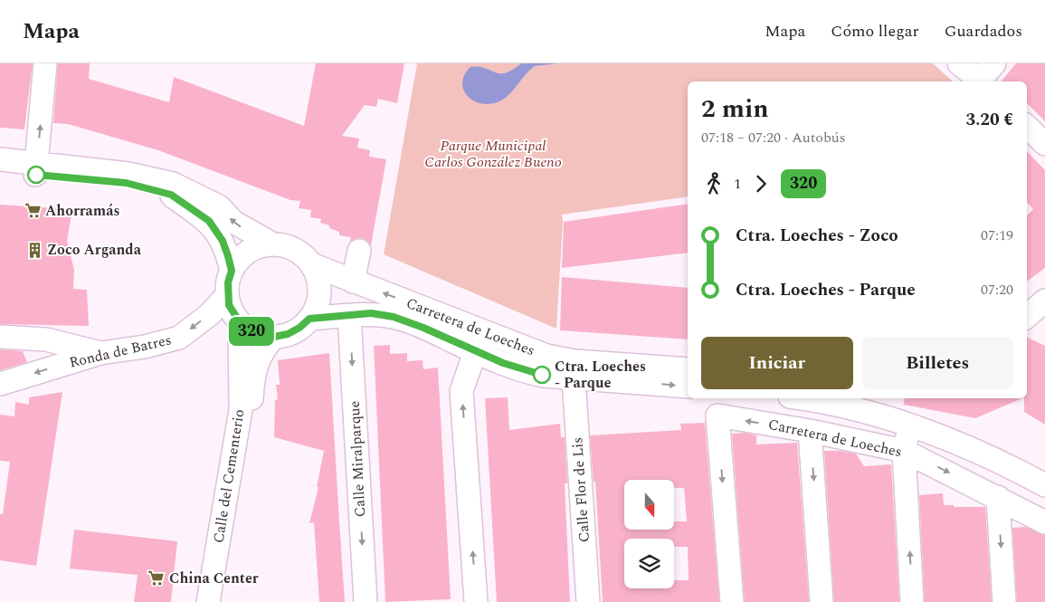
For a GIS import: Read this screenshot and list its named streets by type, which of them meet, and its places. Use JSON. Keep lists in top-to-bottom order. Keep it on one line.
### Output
{"streets":{"street":["Carretera de Loeches","Ronda de Batres","Calle Miralparque","Calle del Cementerio","Calle Flor de Lis"]},"crossings":[["Carretera de Loeches","Ronda de Batres"],["Carretera de Loeches","Calle Miralparque"],["Carretera de Loeches","Calle del Cementerio"],["Carretera de Loeches","Calle Flor de Lis"],["Ronda de Batres","Calle del Cementerio"]],"one_way":["Ronda de Batres"],"parks":["Parque Municipal Carlos González Bueno"],"places":{"supermarket":["Ahorramás","China Center"],"building":["Zoco Arganda"],"other":["Ctra. Loeches - Parque"]},"lines":["bus line 320"],"north":"bottom","page":{"header":"Mapa","nav":["Mapa","Cómo llegar","Guardados"],"on_map":"320","heading":["2 min","07:18 – 07:20 · Autobús","3.20 €"],"legs":["1","320"],"list":[{"name":"Ctra. Loeches - Zoco","value":"07:19"},{"name":"Ctra. Loeches - Parque","value":"07:20"}],"buttons":["Iniciar","Billetes"]}}
